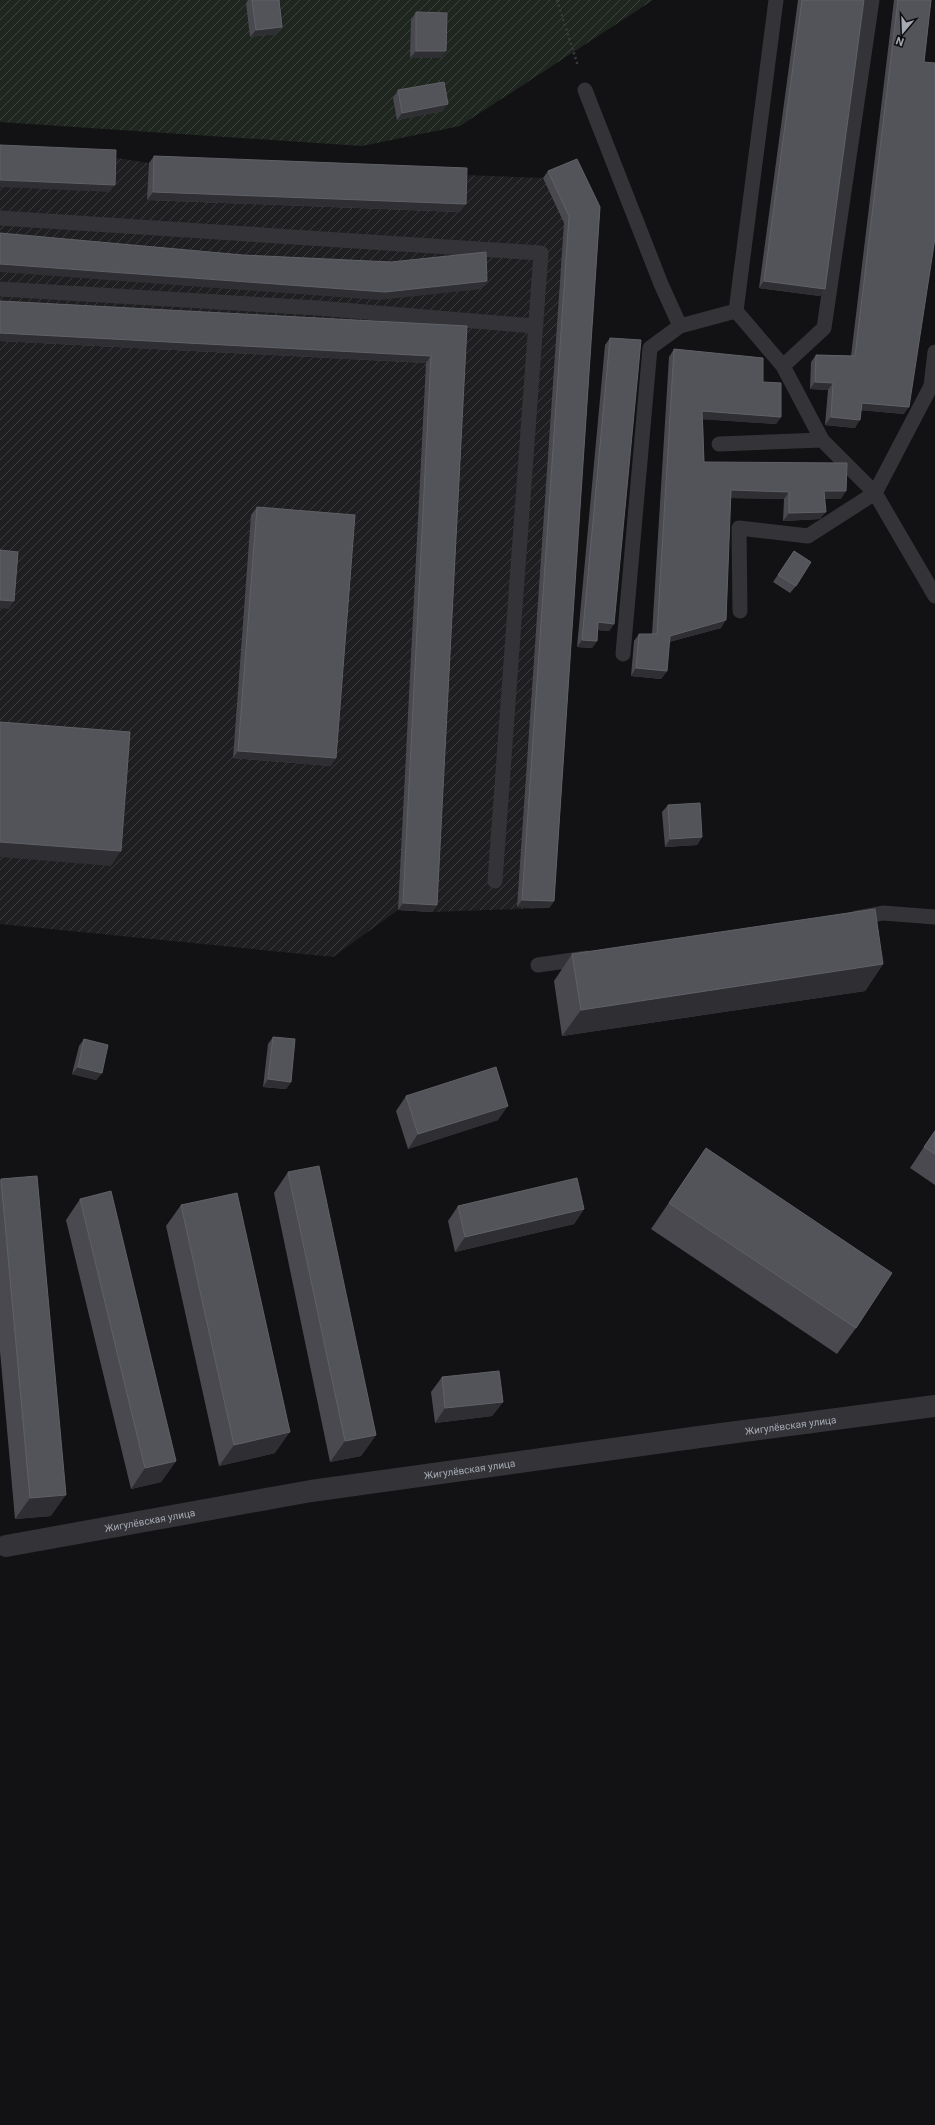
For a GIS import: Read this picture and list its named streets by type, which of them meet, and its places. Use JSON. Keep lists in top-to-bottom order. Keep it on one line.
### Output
{"streets":{"street":["Жигулёвская улица"]},"north":"bottom"}
